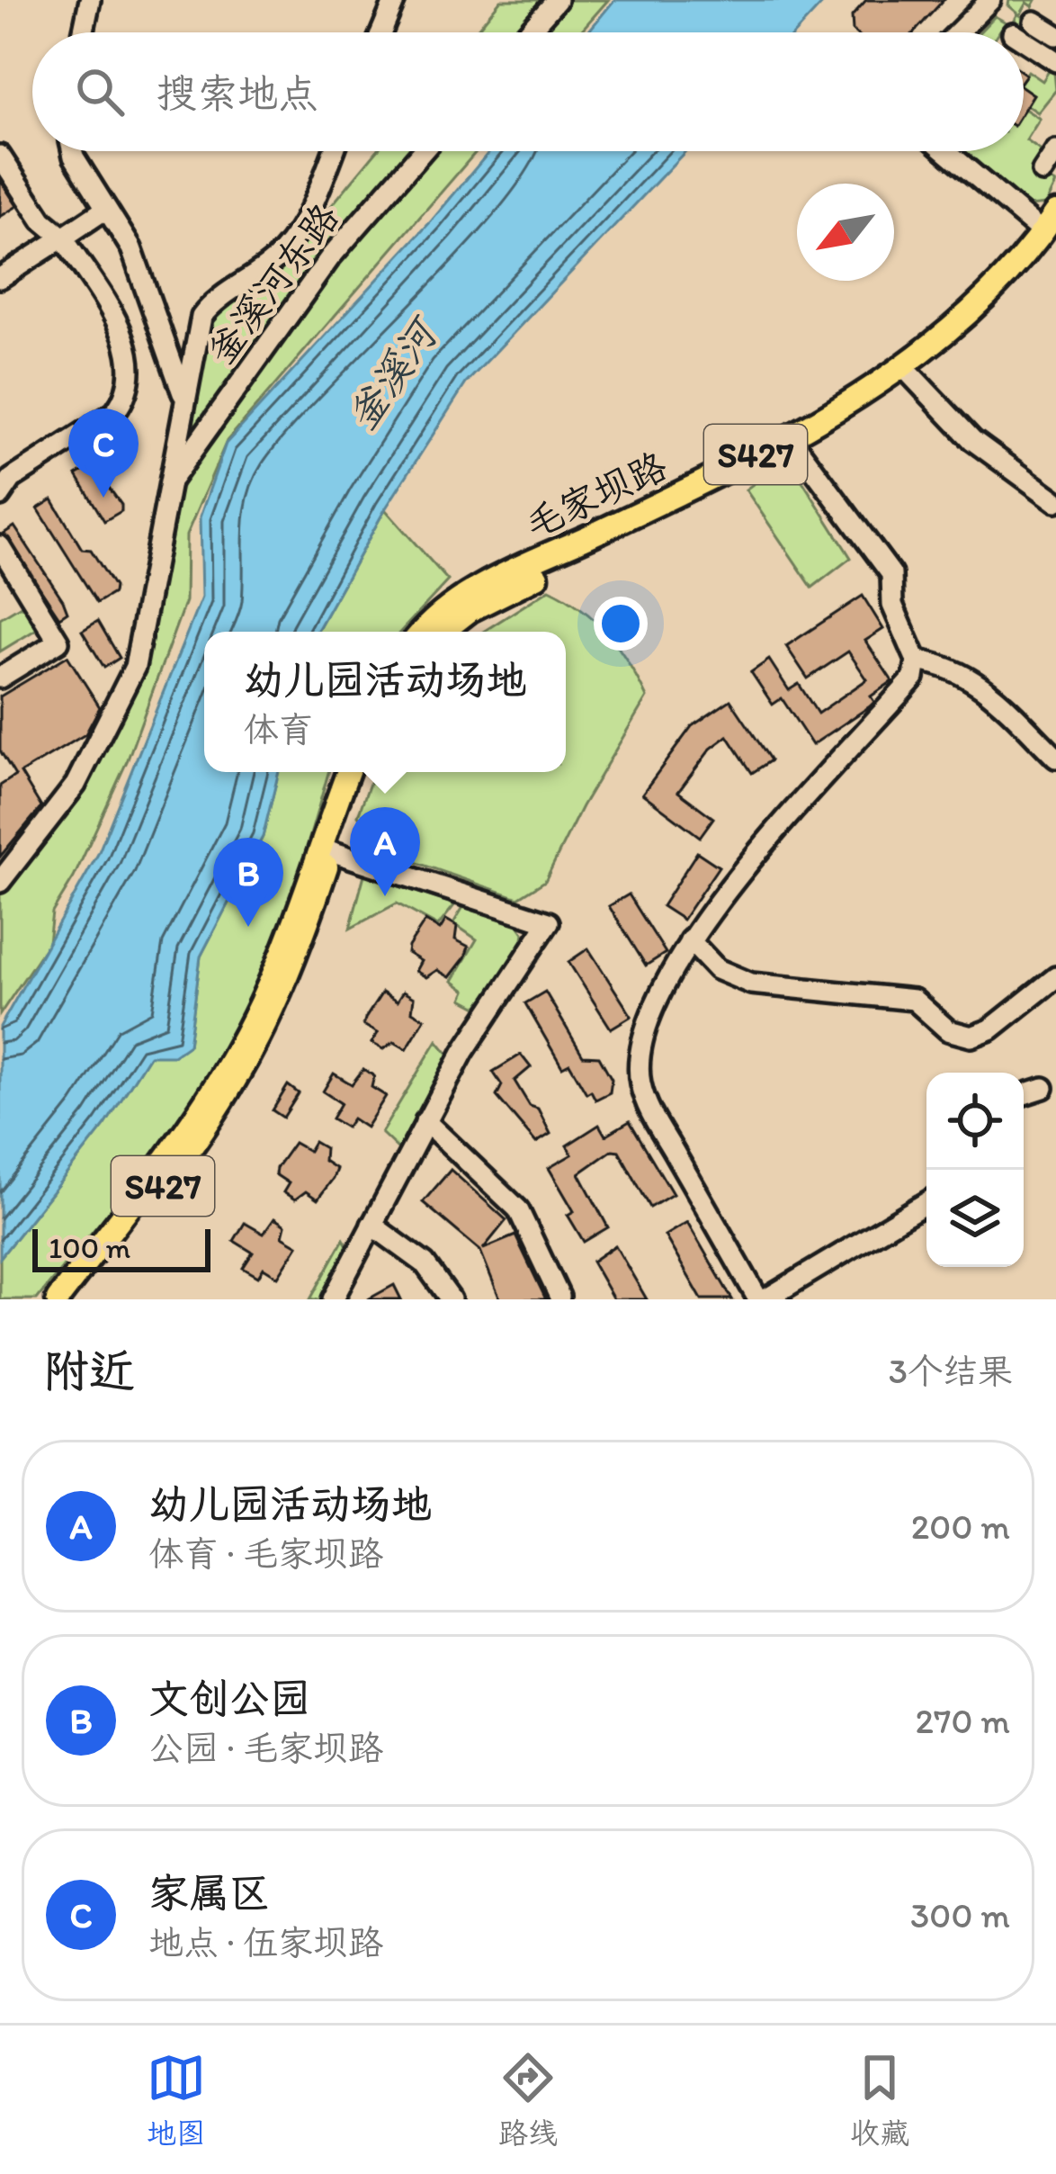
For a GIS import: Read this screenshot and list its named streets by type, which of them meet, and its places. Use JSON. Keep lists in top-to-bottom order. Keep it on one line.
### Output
{"streets":{"main road":["S427","毛家坝路"],"street":["釜溪河东路"]},"water":["釜溪河"],"scale_bar":"100 m","north":"bottom left","page":{"search":"搜索地点","pins":["C","A","B"],"popup":["幼儿园活动场地","体育"],"scale":"100 m","heading":["附近","3个结果"],"list":[{"mark":"A","name":"幼儿园活动场地","note":"体育 · 毛家坝路","value":"200 m"},{"mark":"B","name":"文创公园","note":"公园 · 毛家坝路","value":"270 m"},{"mark":"C","name":"家属区","note":"地点 · 伍家坝路","value":"300 m"}],"nav":["地图","路线","收藏"]}}
